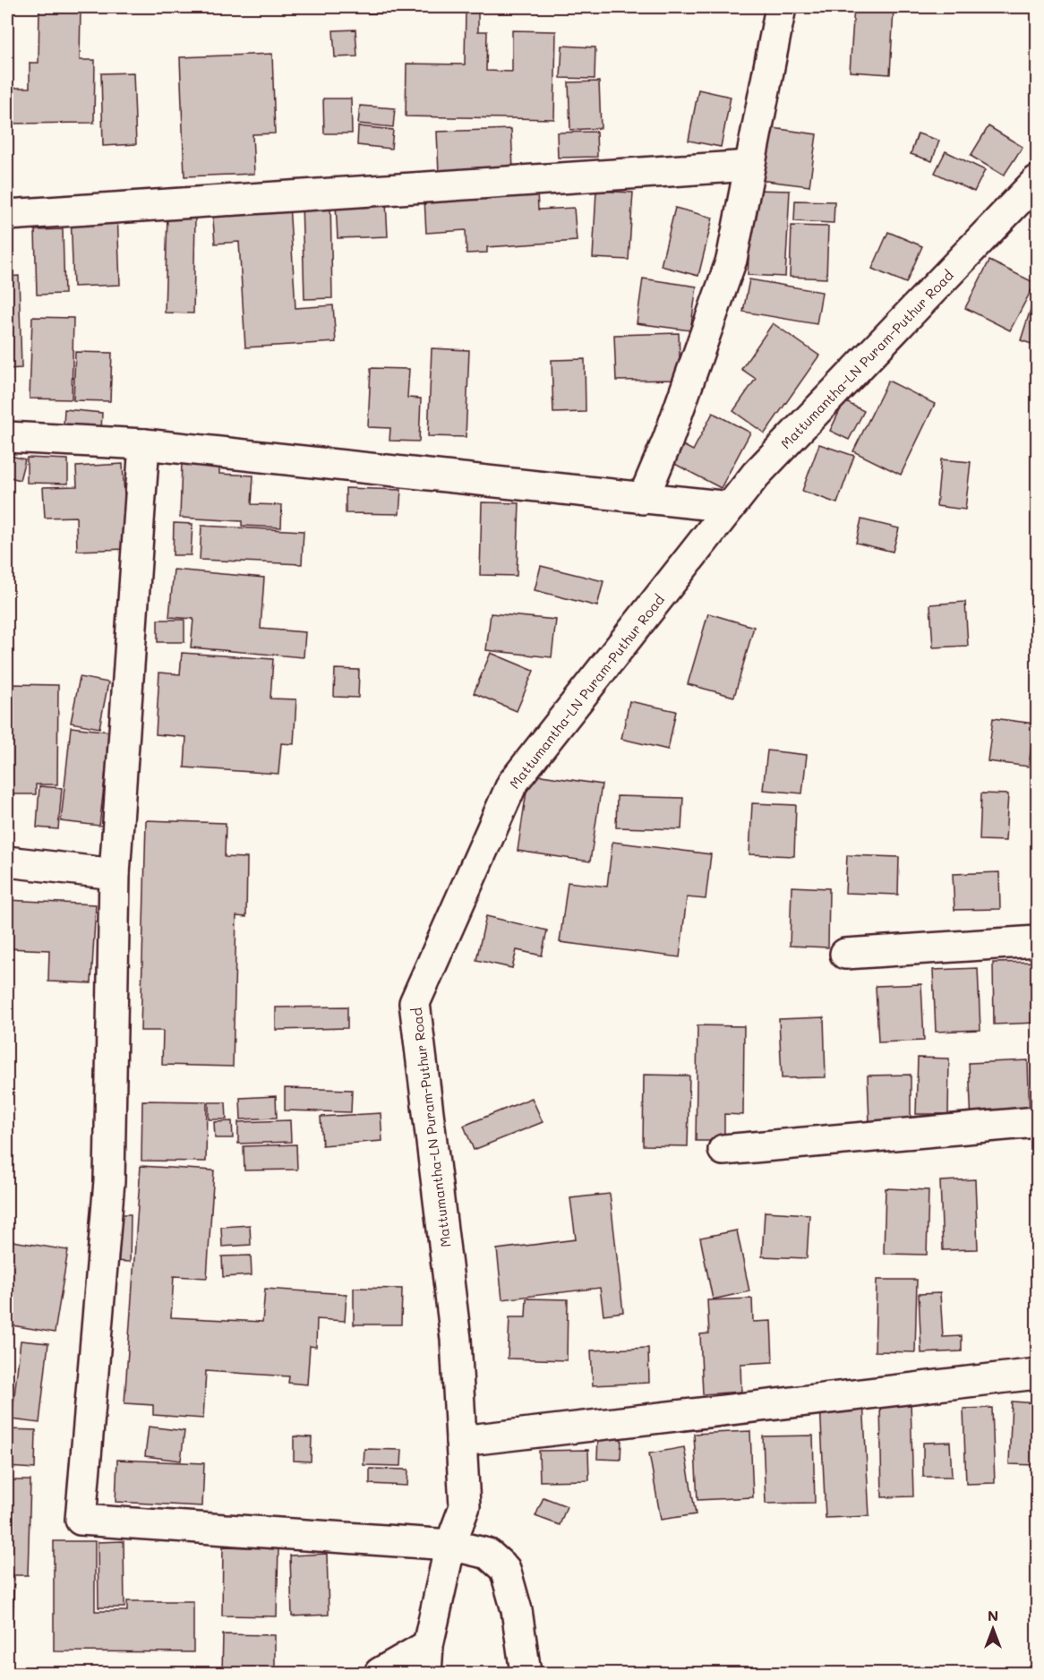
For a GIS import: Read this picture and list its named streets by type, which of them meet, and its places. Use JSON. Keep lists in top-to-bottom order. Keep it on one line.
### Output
{"streets":{"street":["Mattumantha-LN Puram-Puthur Road"]},"north":"top"}
